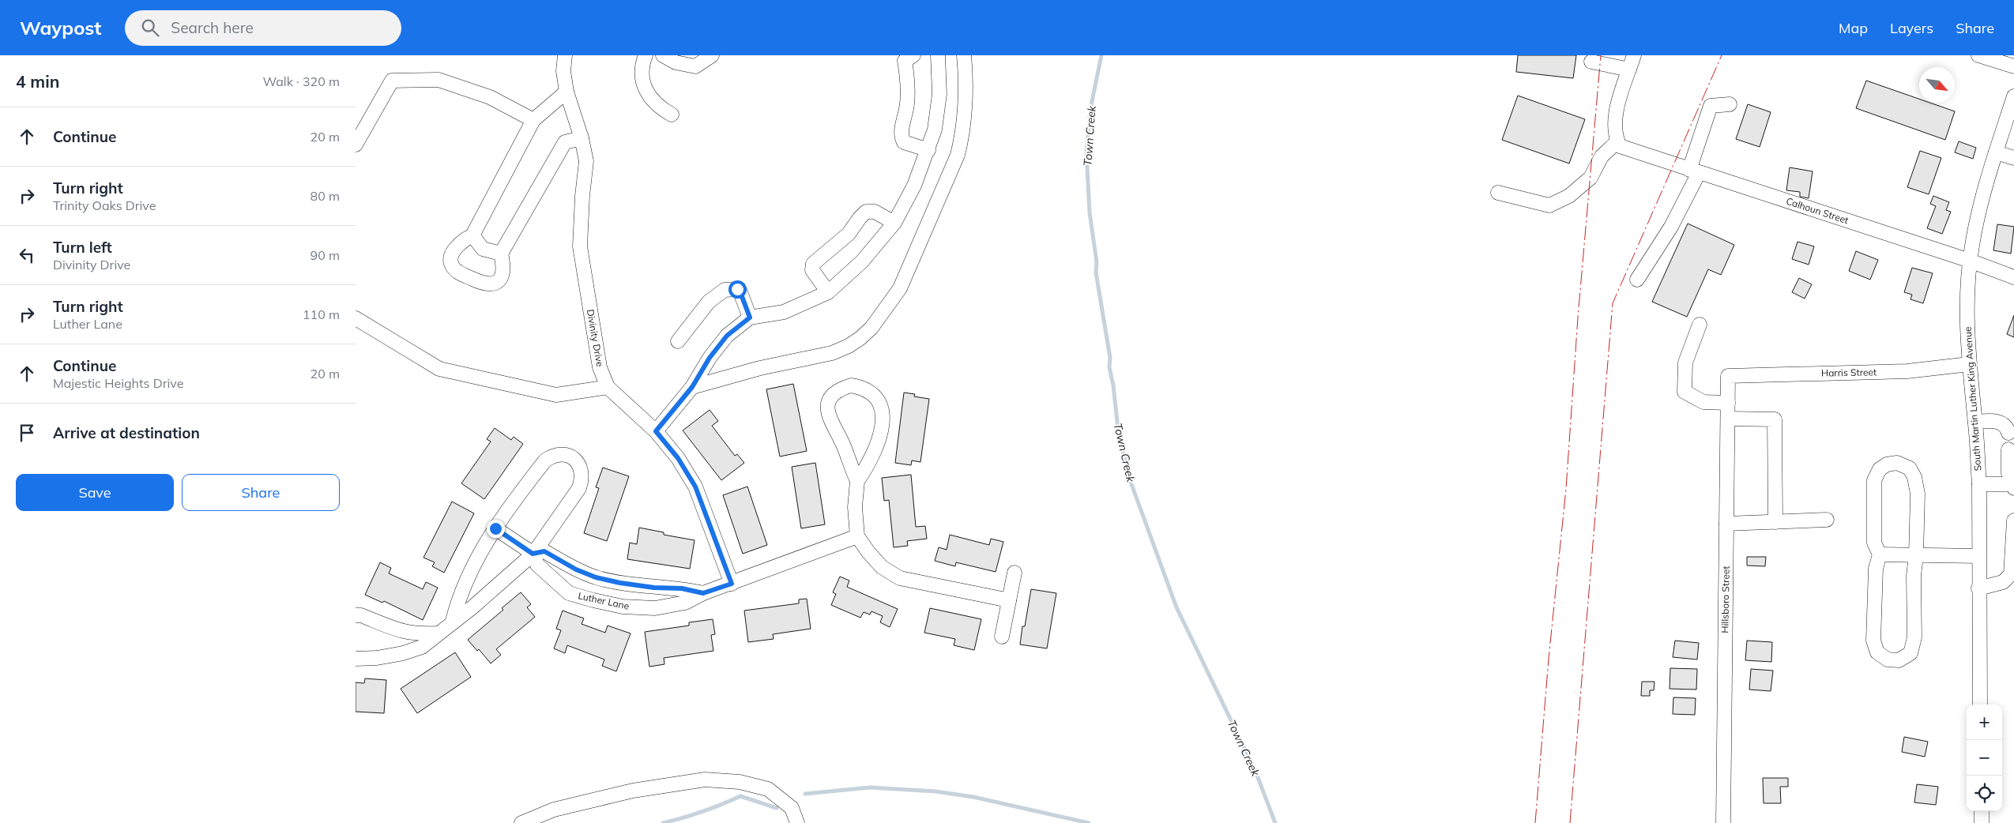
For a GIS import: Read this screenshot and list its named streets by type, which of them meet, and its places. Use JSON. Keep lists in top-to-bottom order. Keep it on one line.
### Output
{"streets":{"street":["Calhoun Street","Divinity Drive","Harris Street","South Martin Luther King Avenue","Hillsboro Street","Luther Lane"]},"crossings":[["Calhoun Street","South Martin Luther King Avenue"],["Divinity Drive","Luther Lane"],["Harris Street","South Martin Luther King Avenue"],["Harris Street","Hillsboro Street"]],"water":["Town Creek"],"north":"bottom right","page":{"header":"Waypost","search":"Search here","nav":["Map","Layers","Share"],"heading":["4 min","Walk · 320 m"],"list":[["Continue","20 m"],["Turn right","Trinity Oaks Drive","80 m"],["Turn left","Divinity Drive","90 m"],["Turn right","Luther Lane","110 m"],["Continue","Majestic Heights Drive","20 m"],"Arrive at destination"],"buttons":["Save","Share"],"map_buttons":["+","−"]}}
